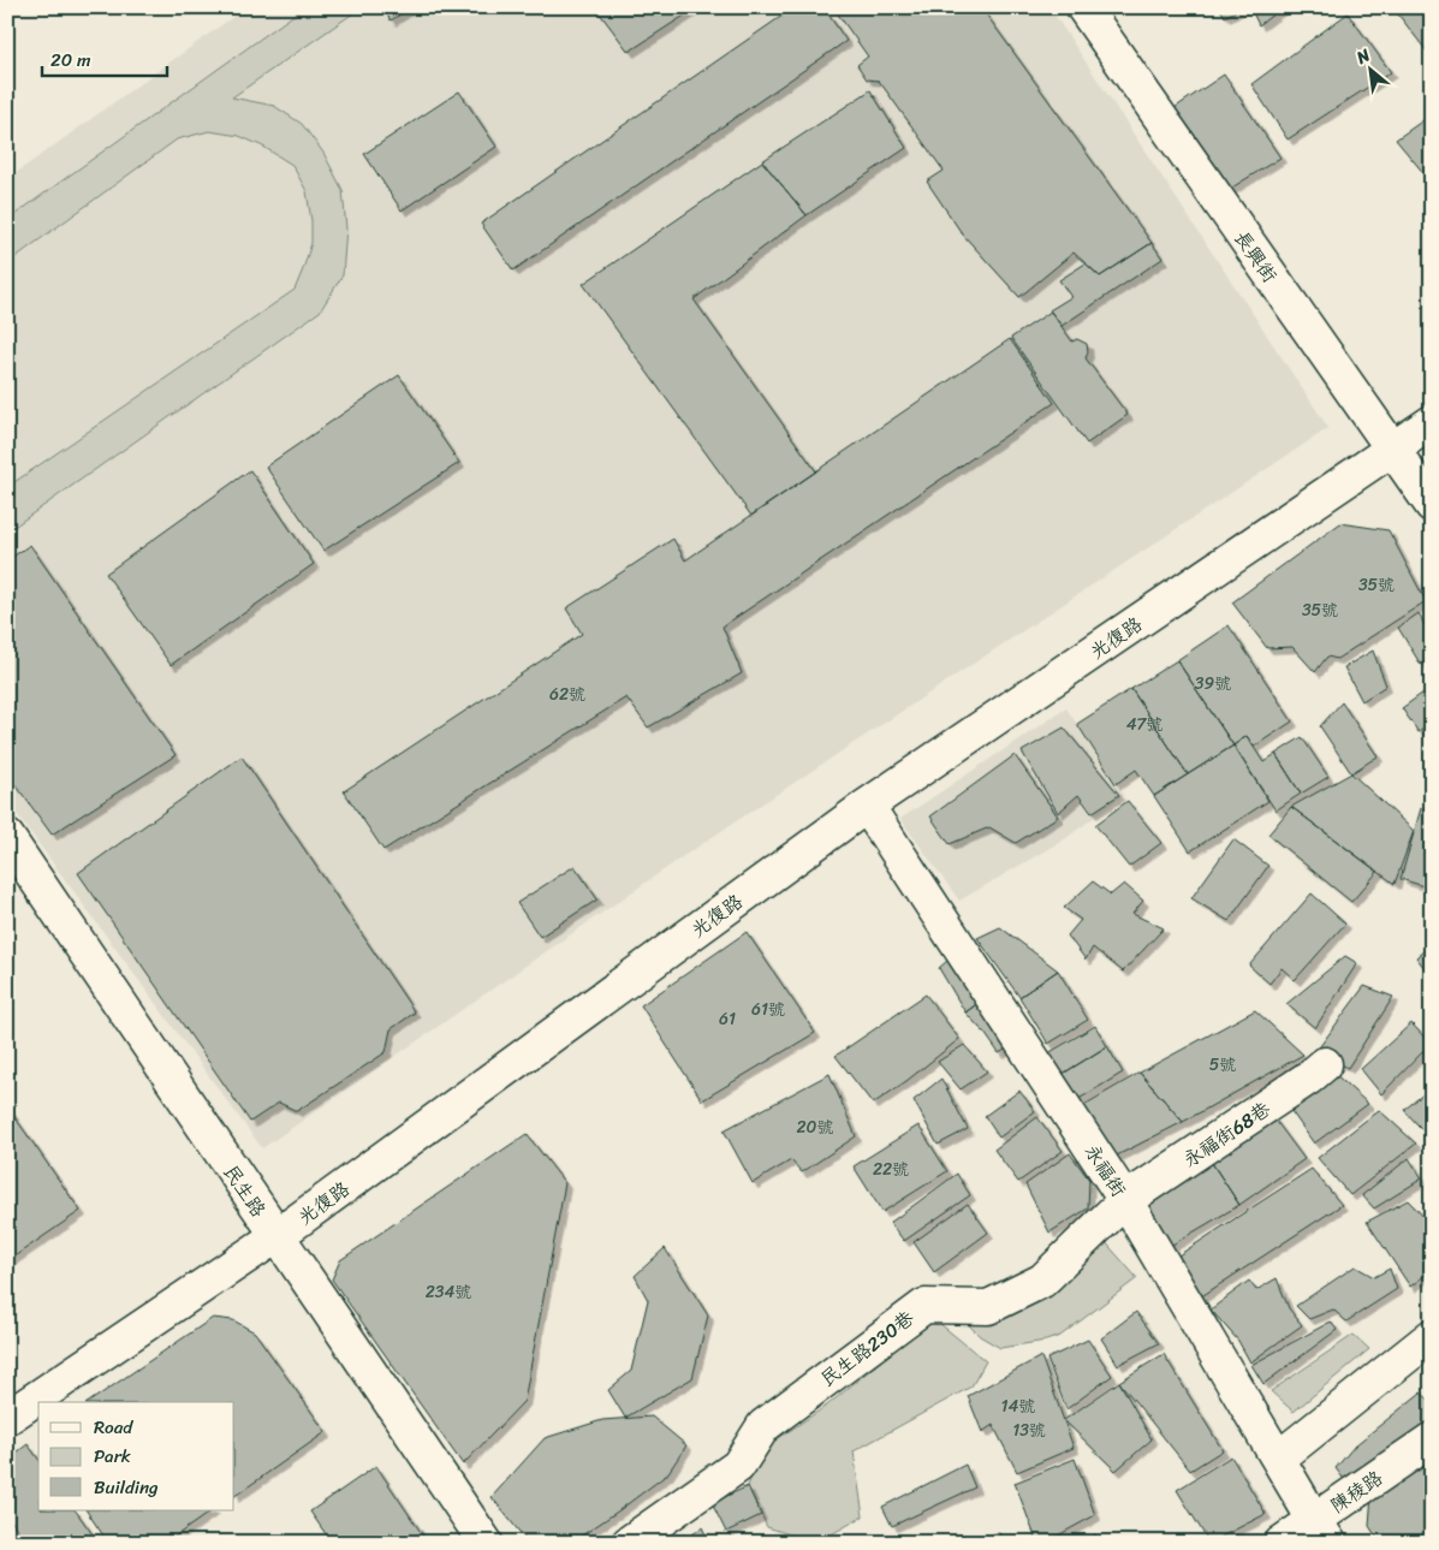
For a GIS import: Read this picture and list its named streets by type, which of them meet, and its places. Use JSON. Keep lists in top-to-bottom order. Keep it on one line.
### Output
{"streets":{"street":["長興街","光復路","永福街68巷","永福街","民生路","民生路230巷","陳稜路"]},"crossings":[["長興街","光復路"],["光復路","永福街"],["光復路","民生路"],["永福街68巷","永福街"],["永福街68巷","民生路230巷"],["永福街","民生路230巷"],["永福街","陳稜路"]],"house_numbers":["35號","35號","39號","62號","47號","61號","61","5號","20號","22號","234號","14號","13號"],"legend":["Road","Park","Building"],"scale_bar":"20 m","north":"top left"}
